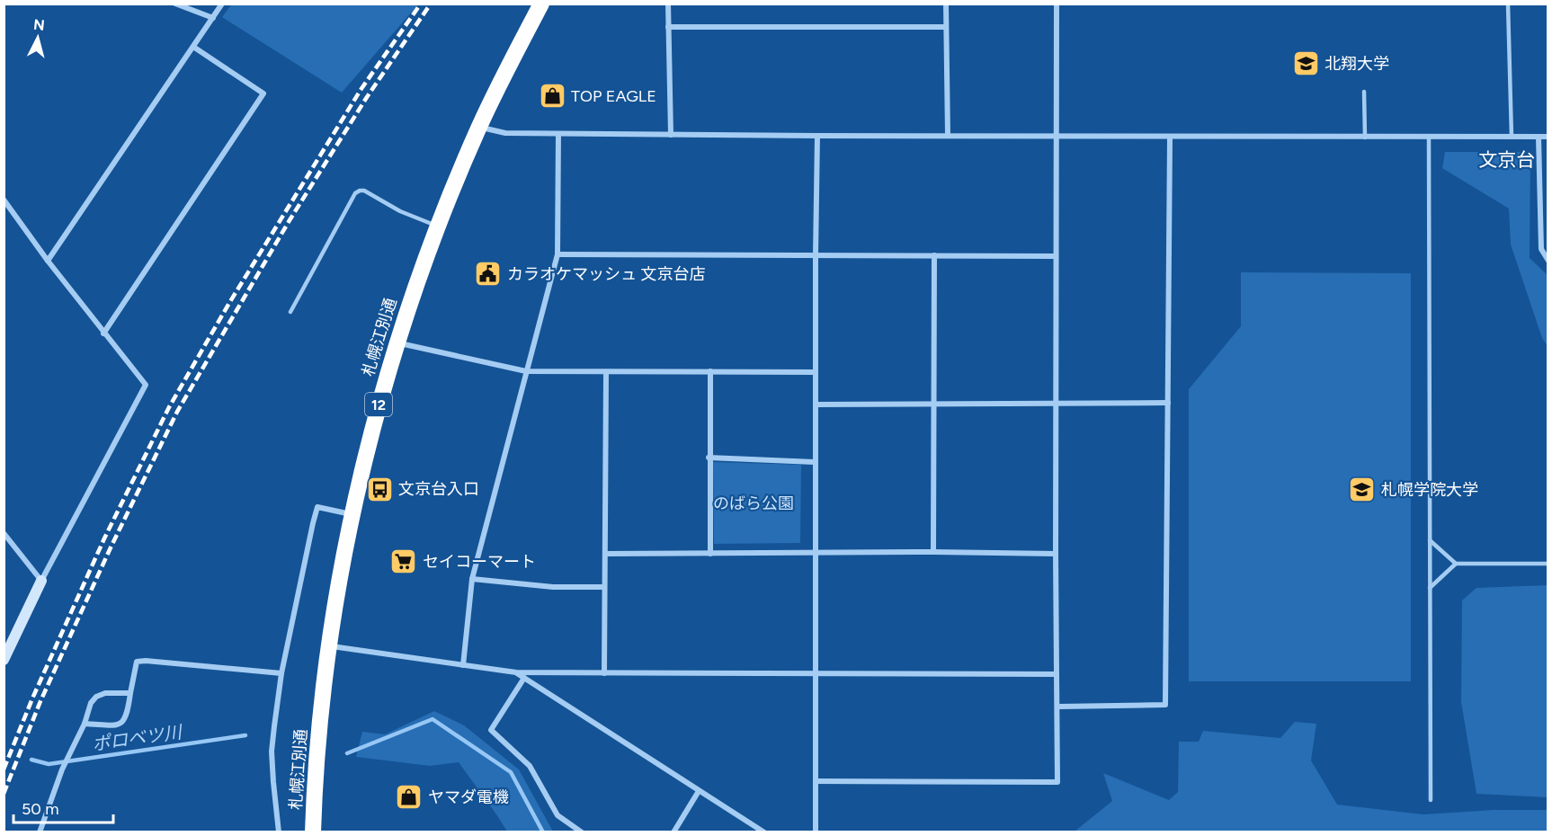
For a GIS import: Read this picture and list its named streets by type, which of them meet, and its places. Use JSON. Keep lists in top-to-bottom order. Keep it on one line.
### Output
{"streets":{"highway":["札幌江別通","12"]},"districts":["文京台"],"water":["ポロベツ川"],"parks":["のばら公園"],"places":{"school or university":["北翔大学","札幌学院大学"],"shop":["TOP EAGLE","ヤマダ電機"],"public building":["カラオケマッシュ 文京台店"],"bus stop":["文京台入口"],"supermarket":["セイコーマート"]},"scale_bar":"50 m","north":"top"}
